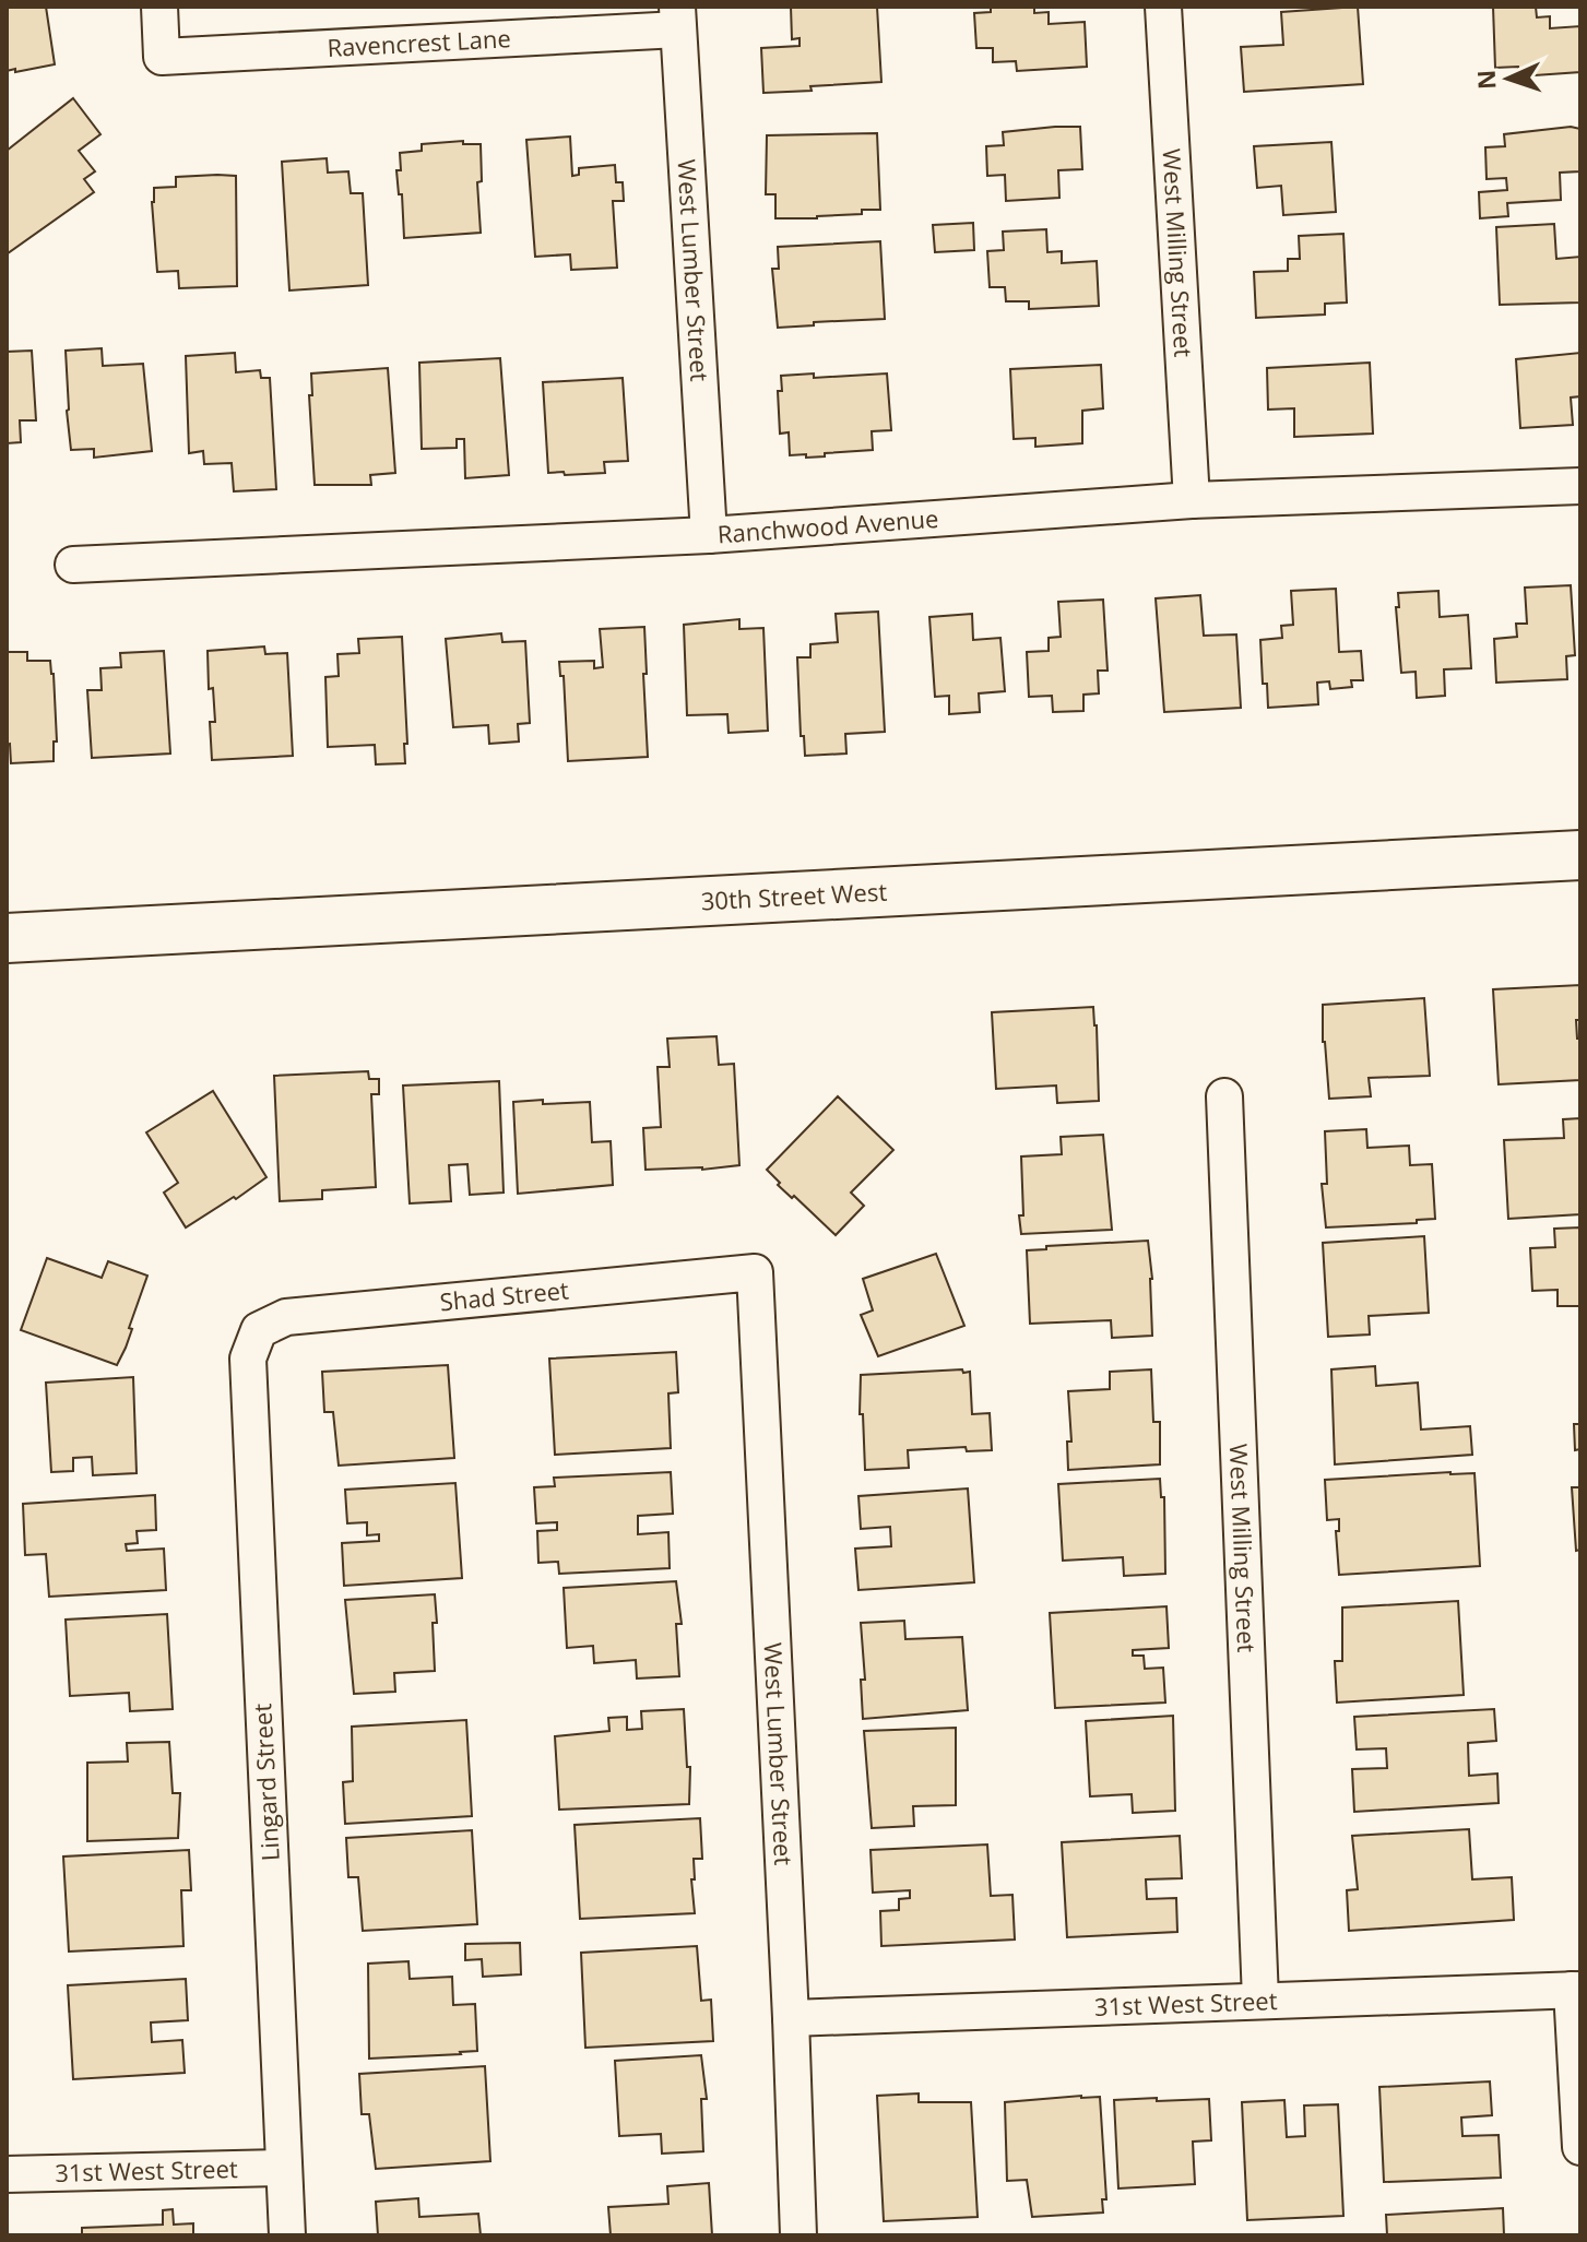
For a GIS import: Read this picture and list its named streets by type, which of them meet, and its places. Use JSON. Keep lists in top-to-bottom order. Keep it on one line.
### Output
{"streets":{"main road":["30th Street West"],"street":["Ravencrest Lane","West Milling Street","West Lumber Street","Ranchwood Avenue","Shad Street","Lingard Street","31st West Street"]},"crossings":[["Ravencrest Lane","West Lumber Street"],["West Milling Street","Ranchwood Avenue"],["West Milling Street","31st West Street"],["West Lumber Street","Ranchwood Avenue"],["West Lumber Street","Shad Street"],["West Lumber Street","31st West Street"],["Shad Street","Lingard Street"],["Lingard Street","31st West Street"]],"north":"left"}
